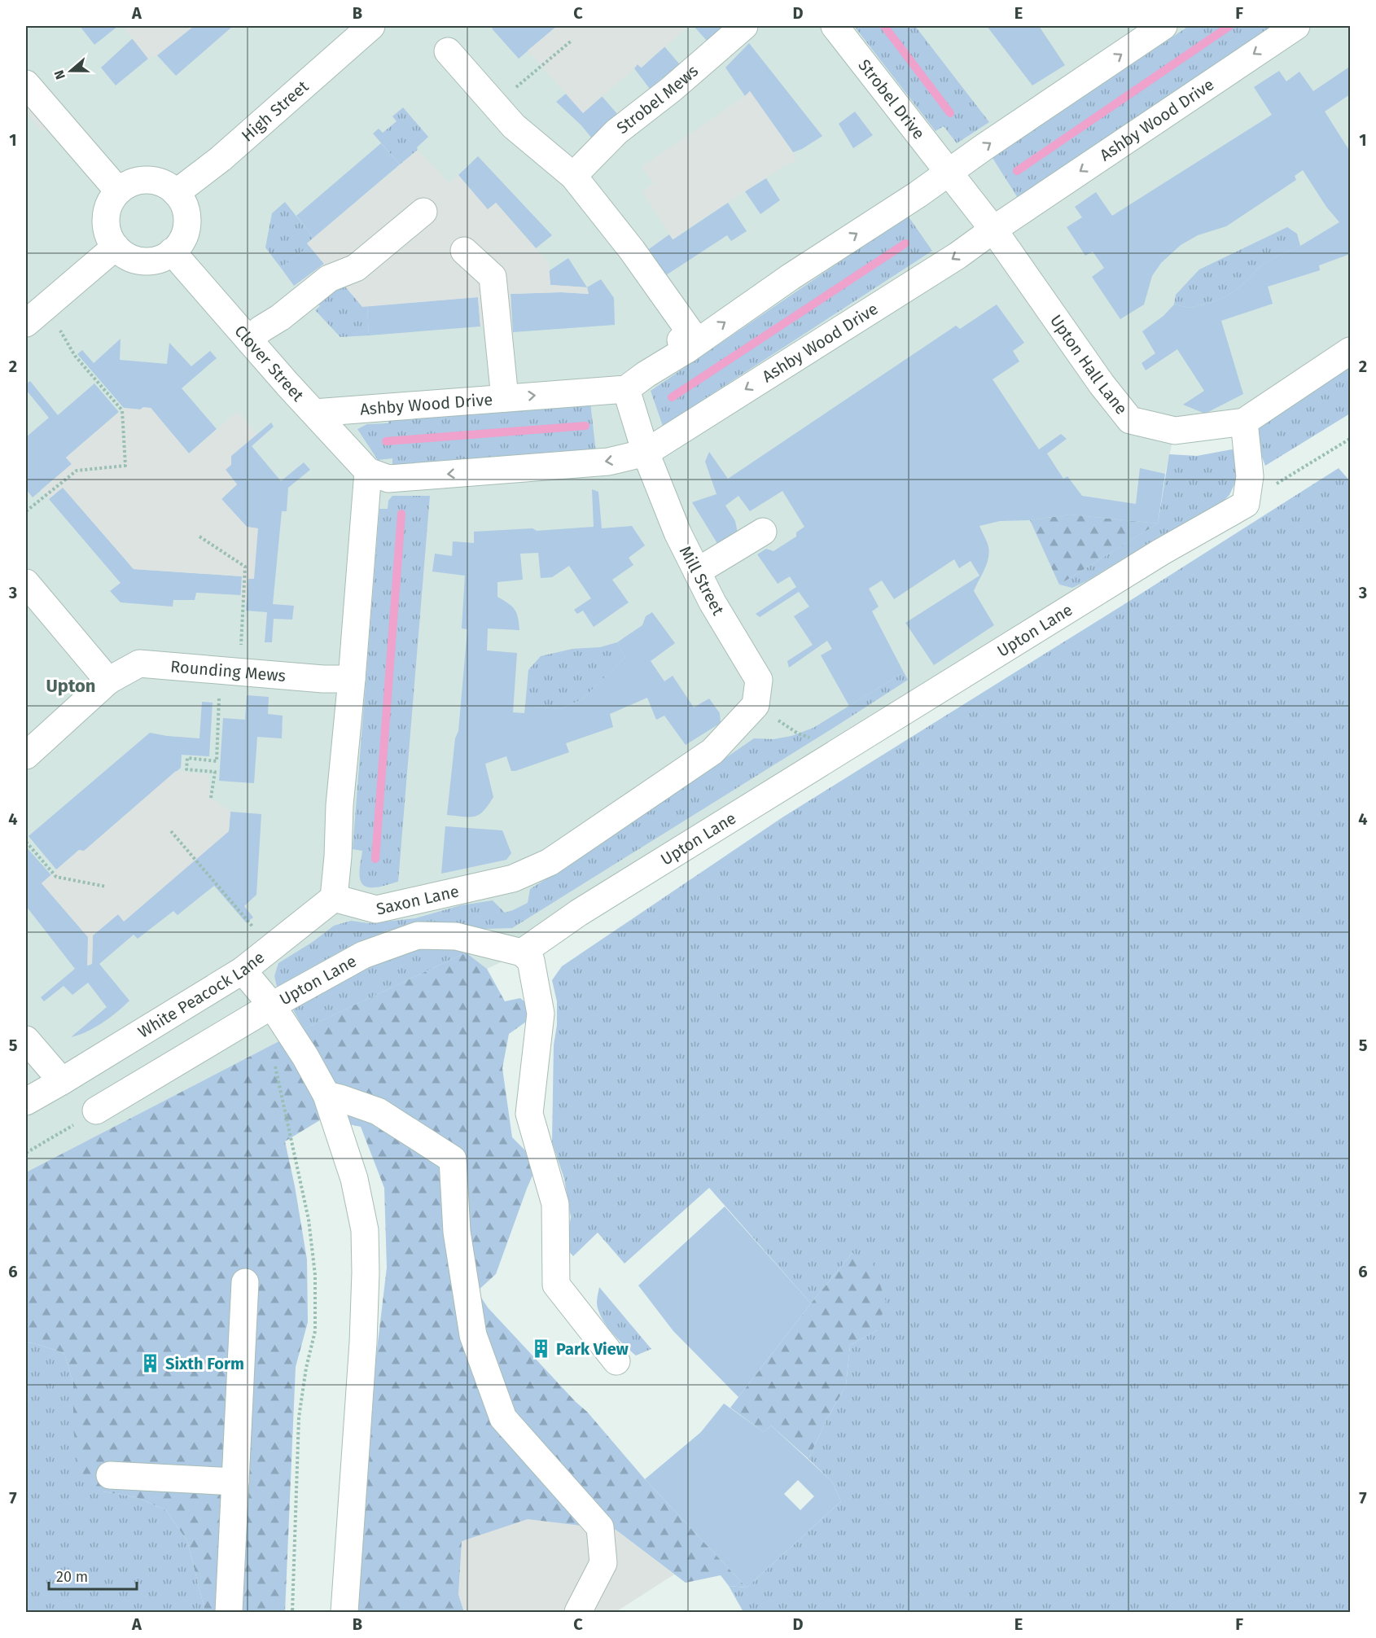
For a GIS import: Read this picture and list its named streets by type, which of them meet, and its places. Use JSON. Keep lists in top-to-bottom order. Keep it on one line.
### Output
{"streets":{"street":["Strobel Mews","Strobel Drive","High Street","Ashby Wood Drive","Clover Street","Upton Hall Lane","Mill Street","Upton Lane","Rounding Mews","Saxon Lane","White Peacock Lane"]},"crossings":[["High Street","Clover Street"],["Ashby Wood Drive","Clover Street"],["Ashby Wood Drive","Upton Hall Lane"],["Ashby Wood Drive","Mill Street"],["Mill Street","Saxon Lane"],["Saxon Lane","White Peacock Lane"]],"districts":["Upton"],"places":{"building":["Park View","Sixth Form"]},"scale_bar":"20 m","north":"left","grid":{"columns":["A","B","C","D","E","F"],"rows":["1","2","3","4","5","6","7"]}}
